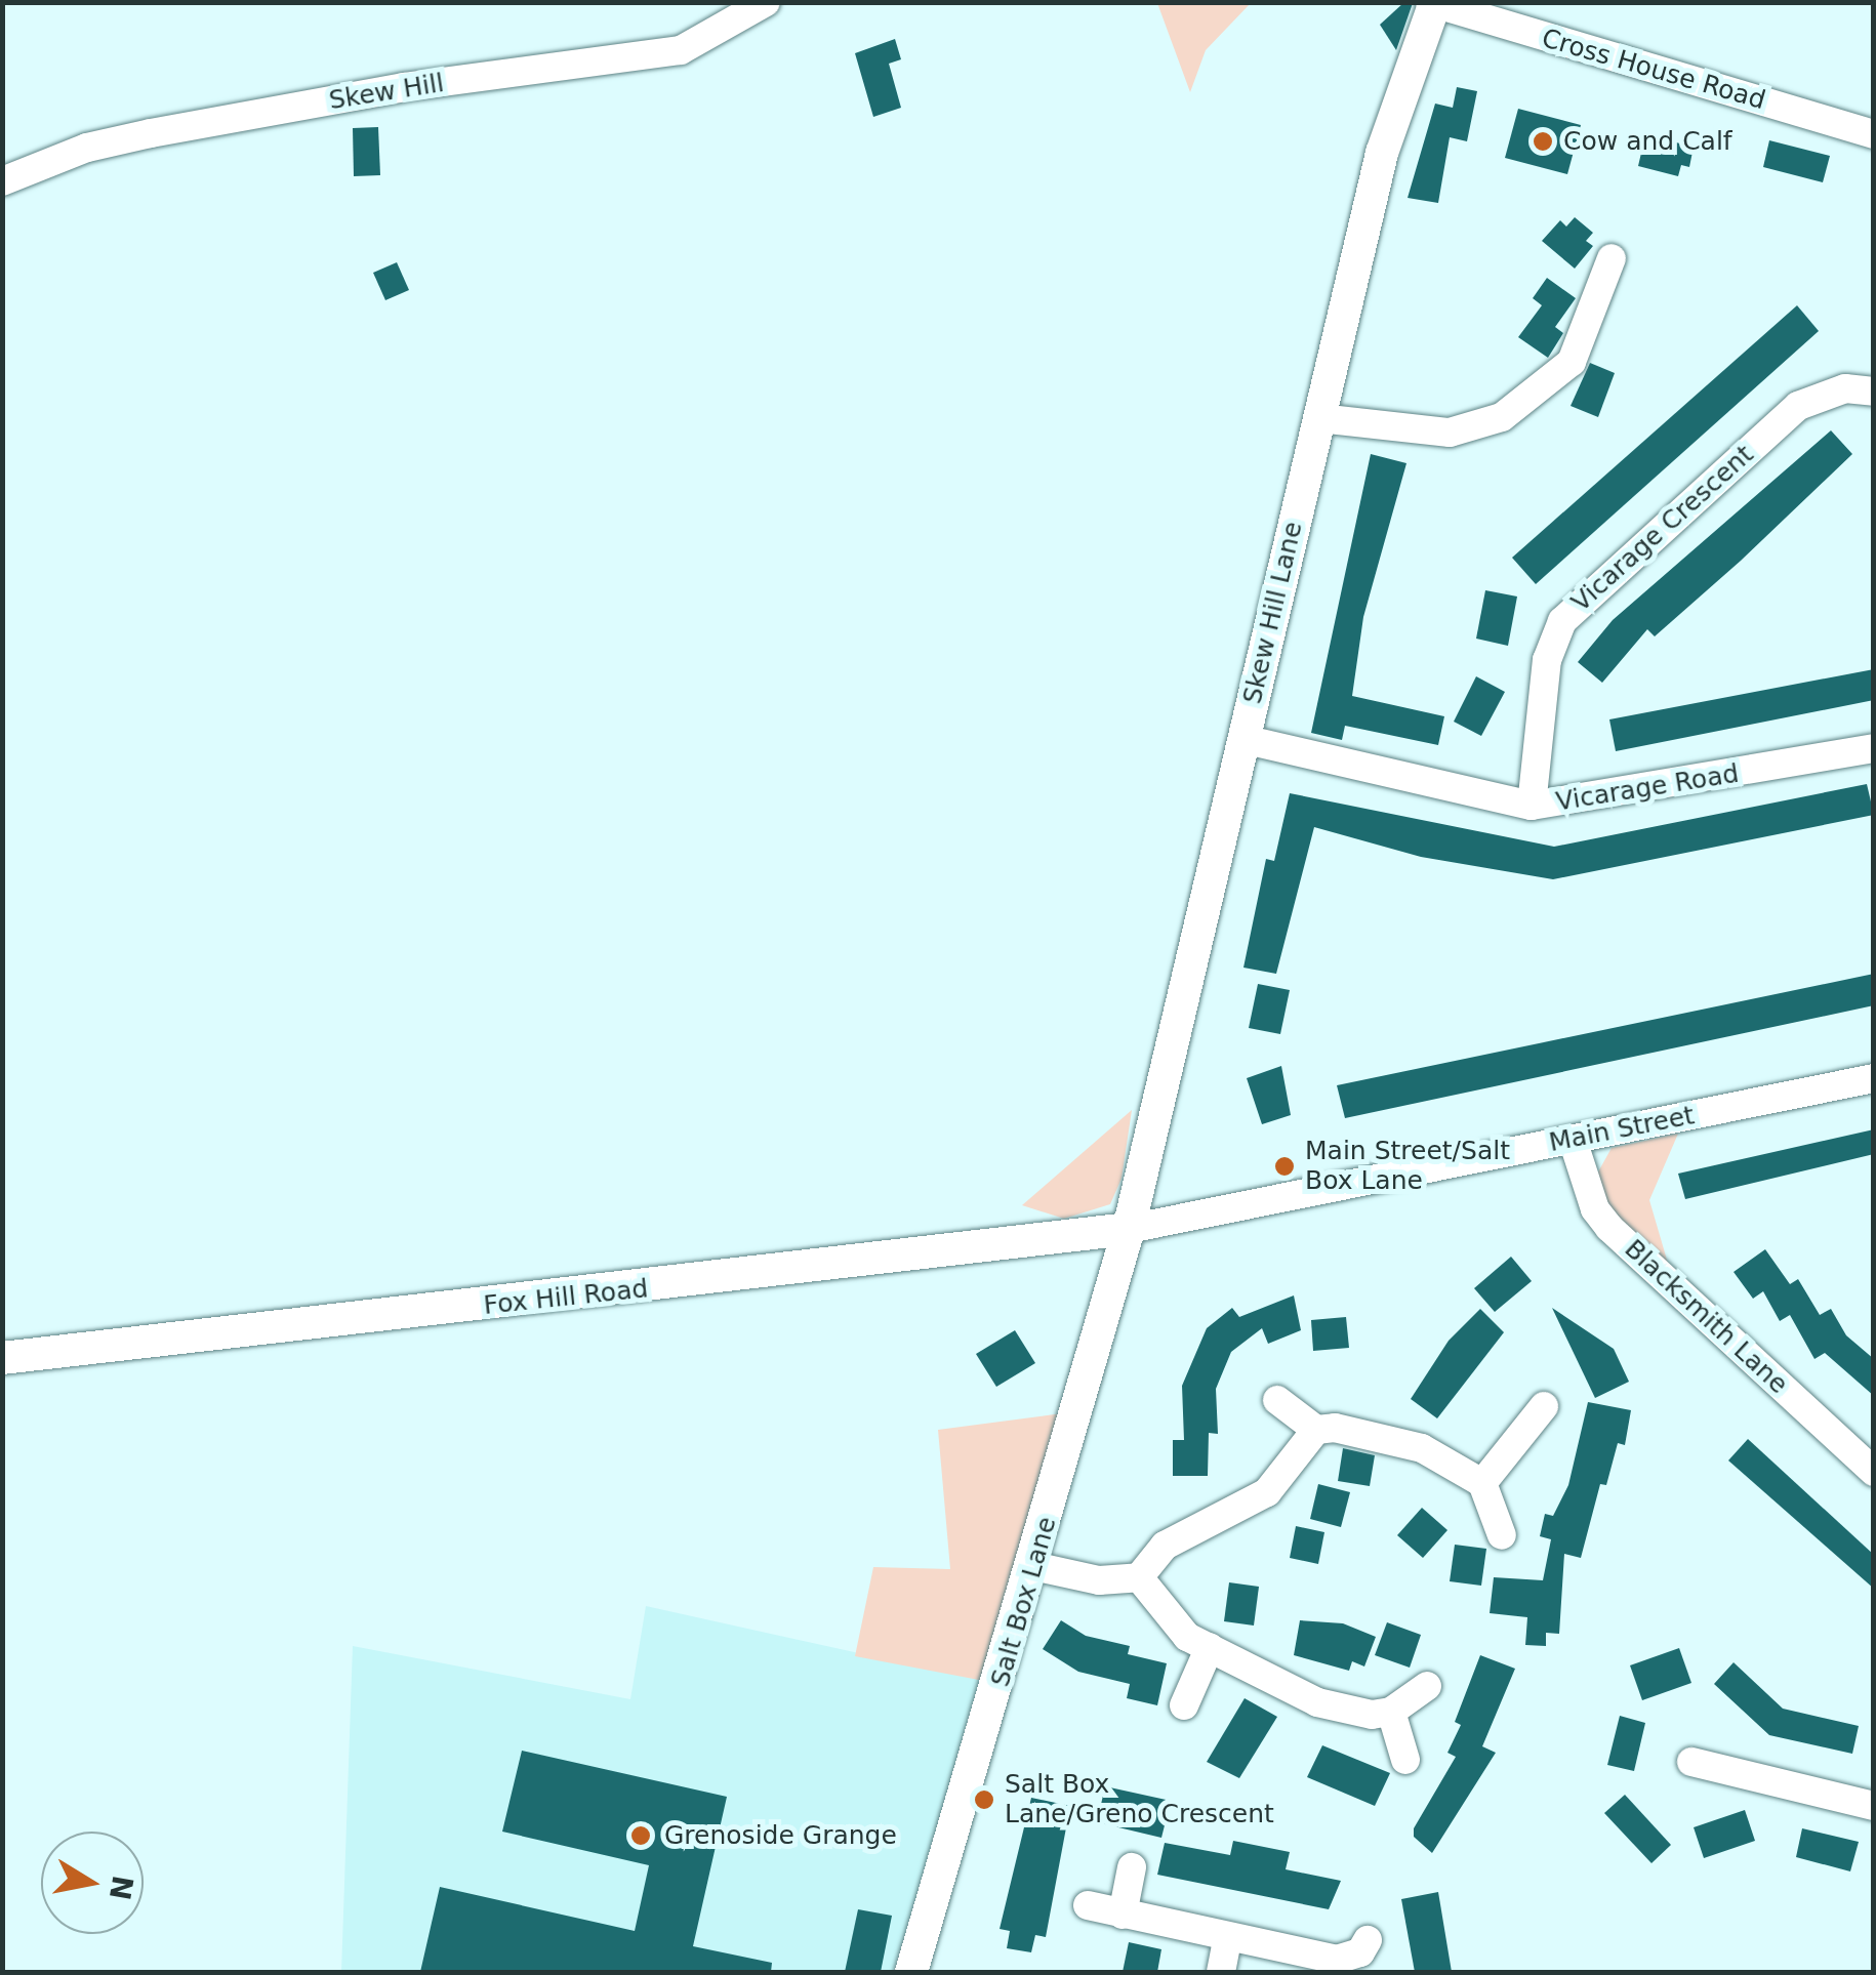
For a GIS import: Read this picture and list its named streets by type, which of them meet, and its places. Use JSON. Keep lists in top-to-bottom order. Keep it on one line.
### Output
{"streets":{"street":["Cross House Road","Skew Hill","Vicarage Crescent","Skew Hill Lane","Vicarage Road","Main Street","Fox Hill Road","Blacksmith Lane","Salt Box Lane"]},"crossings":[["Cross House Road","Skew Hill Lane"],["Vicarage Crescent","Vicarage Road"],["Skew Hill Lane","Vicarage Road"],["Skew Hill Lane","Main Street"],["Skew Hill Lane","Fox Hill Road"],["Skew Hill Lane","Salt Box Lane"],["Main Street","Fox Hill Road"],["Main Street","Blacksmith Lane"],["Main Street","Salt Box Lane"],["Fox Hill Road","Salt Box Lane"]],"places":["Cow and Calf","Main Street/Salt Box Lane","Salt Box Lane/Greno Crescent","Grenoside Grange"],"north":"right"}
